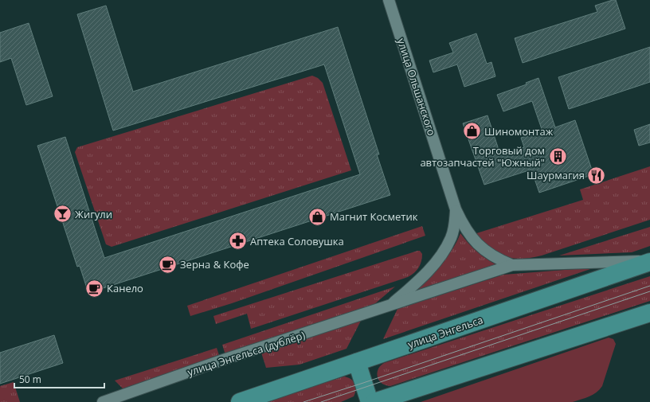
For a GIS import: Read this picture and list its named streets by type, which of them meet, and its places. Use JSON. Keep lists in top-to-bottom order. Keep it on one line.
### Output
{"streets":{"main road":["улица Энгельса"],"street":["улица Ольшанского","улица Энгельса (дублёр)"]},"places":{"shop":["Шиномонтаж","Магнит Косметик"],"building":["Торговый дом автозапчастей \"Южный\""],"restaurant":["Шаурмагия"],"bar":["Жигули"],"pharmacy":["Аптека Соловушка"],"cafe":["Зерна & Кофе","Канело"]},"scale_bar":"50 m"}
